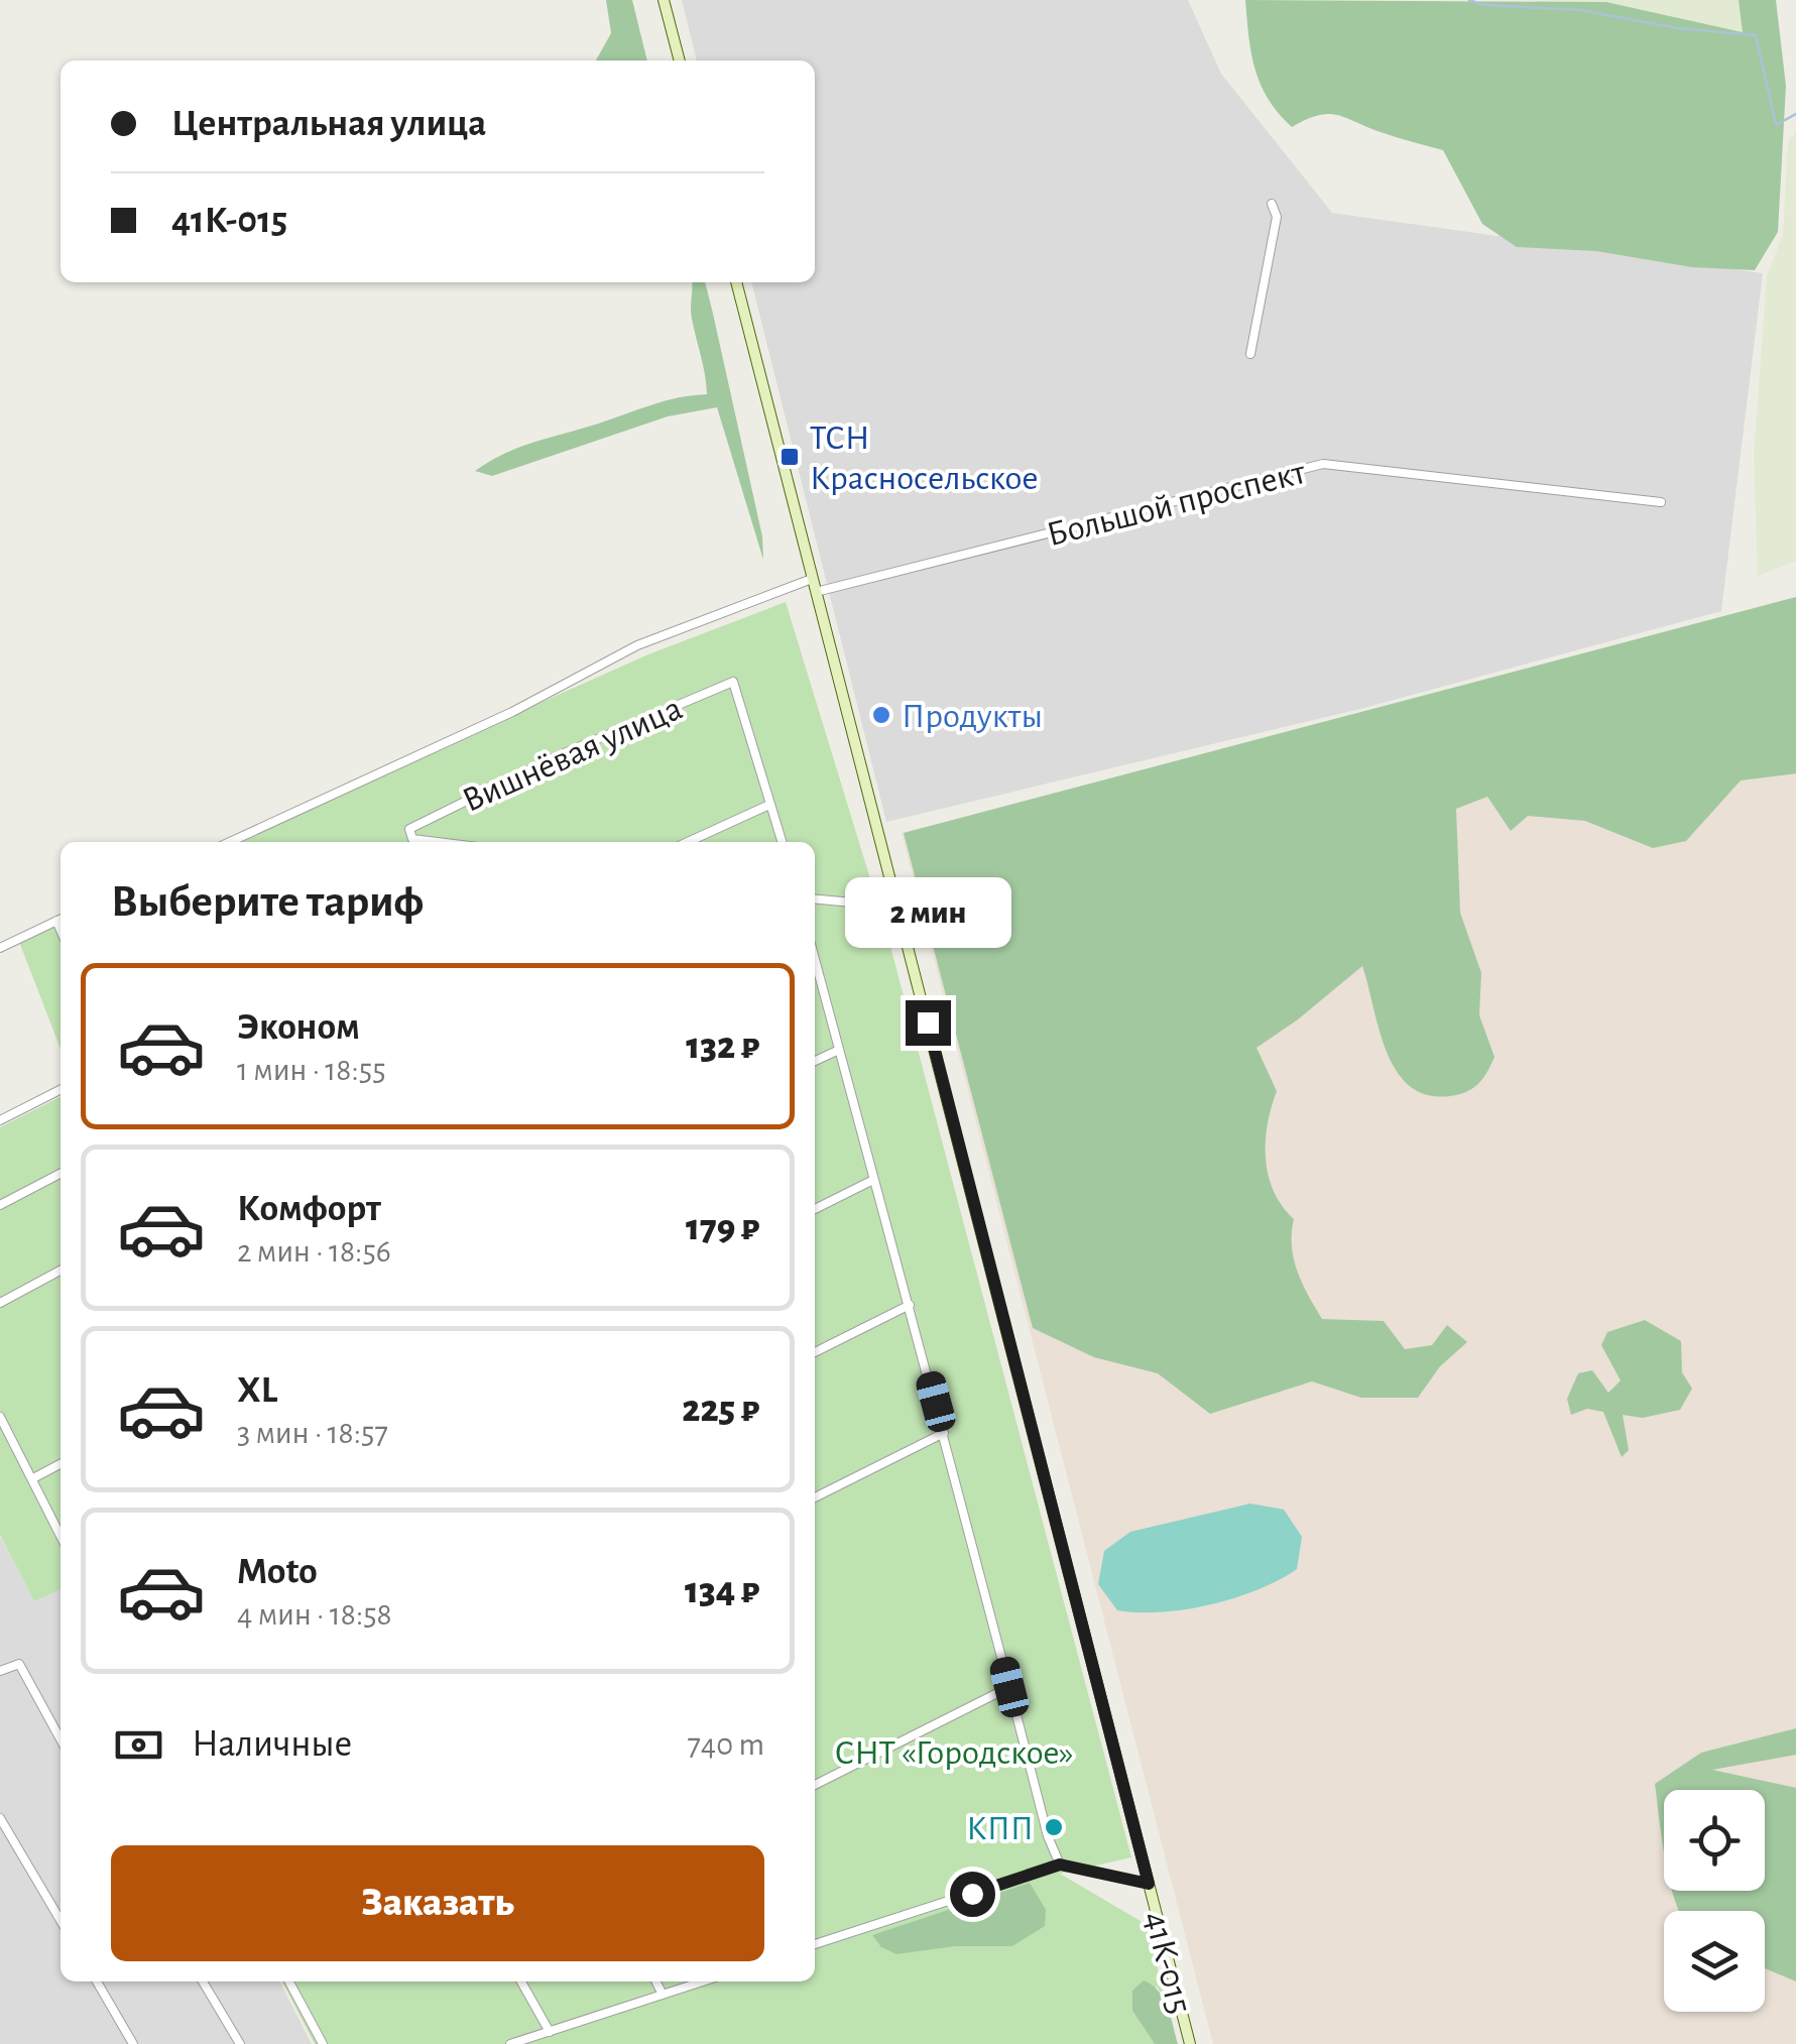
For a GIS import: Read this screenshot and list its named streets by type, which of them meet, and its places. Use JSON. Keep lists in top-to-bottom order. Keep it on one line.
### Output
{"streets":{"main road":["41К-015"],"street":["Большой проспект","Вишнёвая улица"]},"crossings":[["Большой проспект","41К-015"]],"parks":["СНТ «Городское»"],"places":{"transit":["ТСН Красносельское"],"other":["Продукты","КПП"]},"page":{"banner":["Центральная улица","41К-015"],"heading":"Выберите тариф","bubble":"2 мин","list":[{"name":"Эконом","note":"1 мин · 18:55","value":"132 ₽"},{"name":"Комфорт","note":"2 мин · 18:56","value":"179 ₽"},{"name":"XL","note":"3 мин · 18:57","value":"225 ₽"},{"name":"Moto","note":"4 мин · 18:58","value":"134 ₽"}],"pay":["Наличные","740 m"],"buttons":"Заказать"}}
